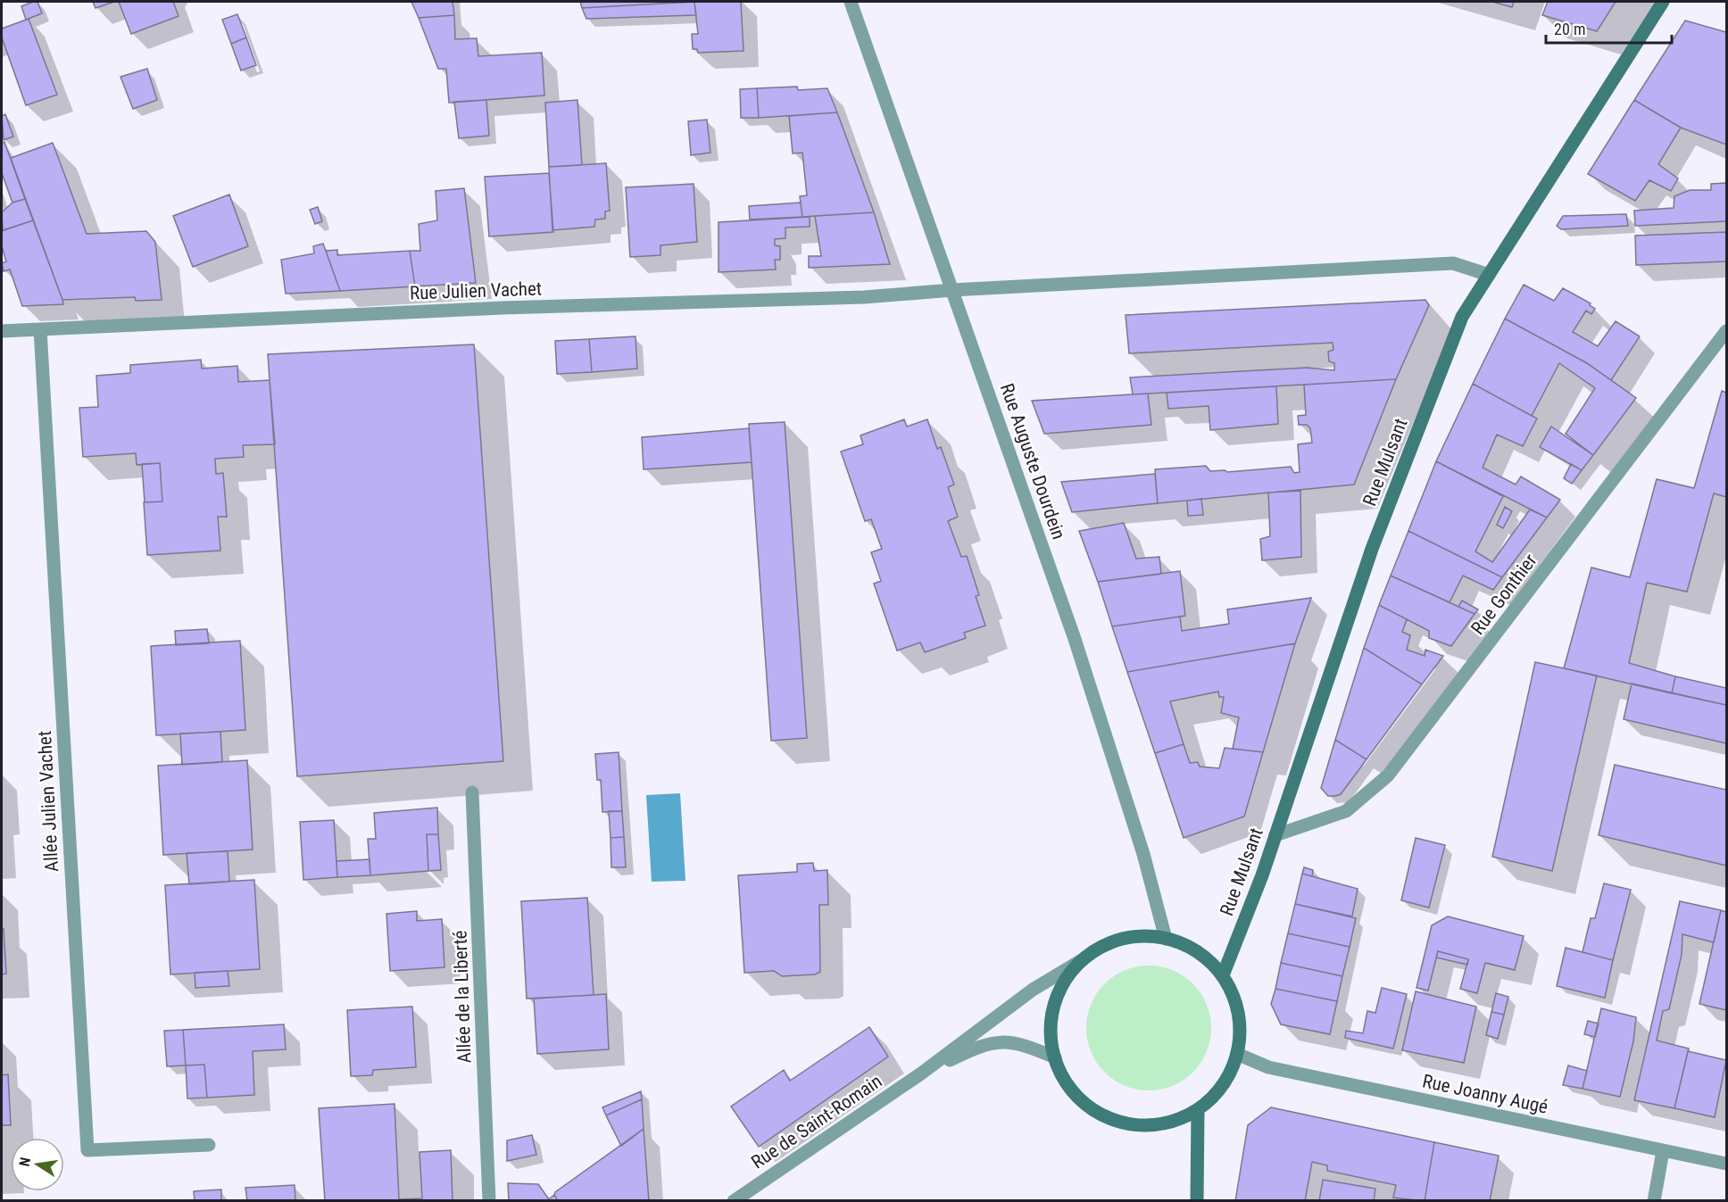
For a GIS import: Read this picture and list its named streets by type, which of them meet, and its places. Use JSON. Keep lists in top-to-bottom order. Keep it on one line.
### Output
{"streets":{"main road":["Rue Mulsant"],"street":["Rue Julien Vachet","Rue Auguste Dourdein","Rue Gonthier","Allée Julien Vachet","Allée de la Liberté","Rue Joanny Augé","Rue de Saint-Romain"]},"crossings":[["Rue Julien Vachet","Rue Auguste Dourdein"],["Rue Julien Vachet","Rue Mulsant"],["Rue Julien Vachet","Allée Julien Vachet"],["Rue Auguste Dourdein","Rue Mulsant"],["Rue Auguste Dourdein","Rue Joanny Augé"],["Rue Auguste Dourdein","Rue de Saint-Romain"],["Rue Mulsant","Rue Gonthier"],["Rue Mulsant","Rue Joanny Augé"],["Rue Mulsant","Rue de Saint-Romain"],["Rue Joanny Augé","Rue de Saint-Romain"]],"scale_bar":"20 m","north":"left"}
